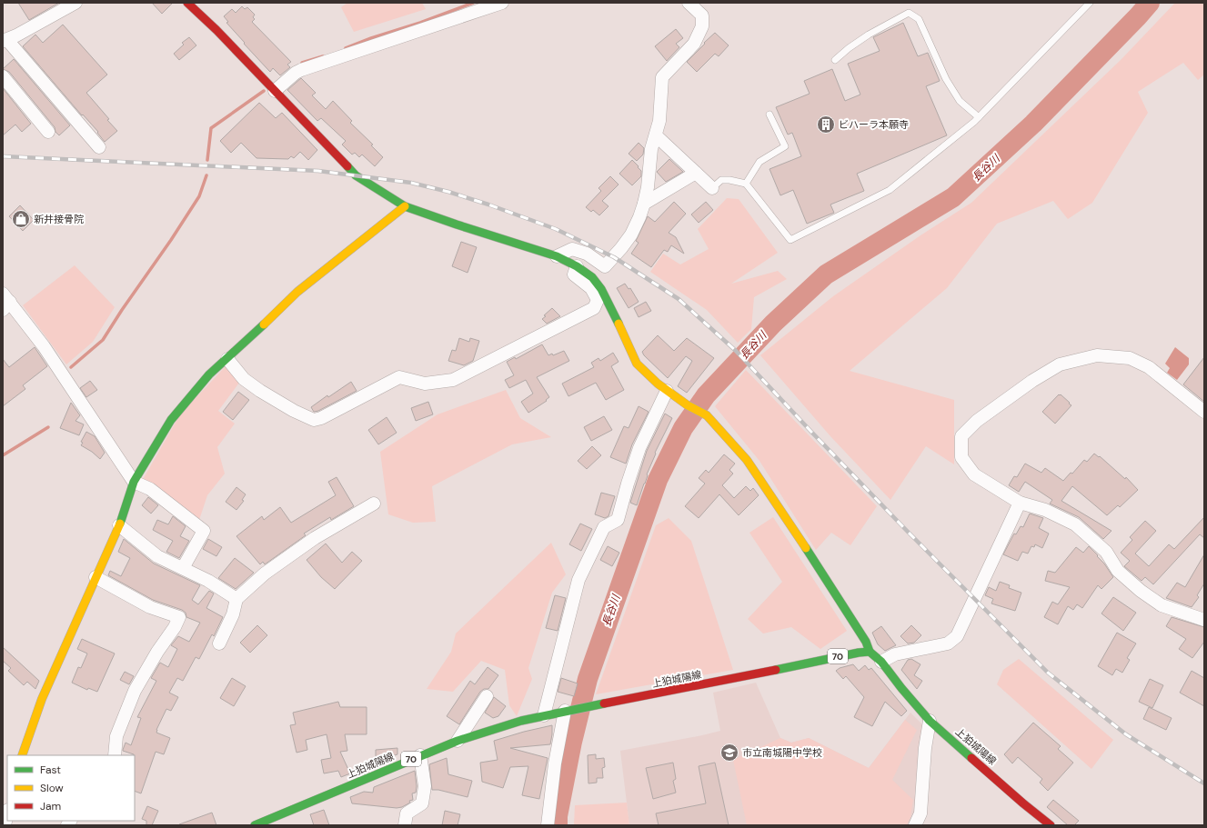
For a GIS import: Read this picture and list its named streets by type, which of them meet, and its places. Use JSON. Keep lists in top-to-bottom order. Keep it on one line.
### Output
{"streets":{"street":["70","上狛城陽線"]},"water":["長谷川"],"places":{"building":["ビハーラ本願寺"],"shop":["新井接骨院"],"school or university":["市立南城陽中学校"]},"legend":["Fast","Slow","Jam"]}
